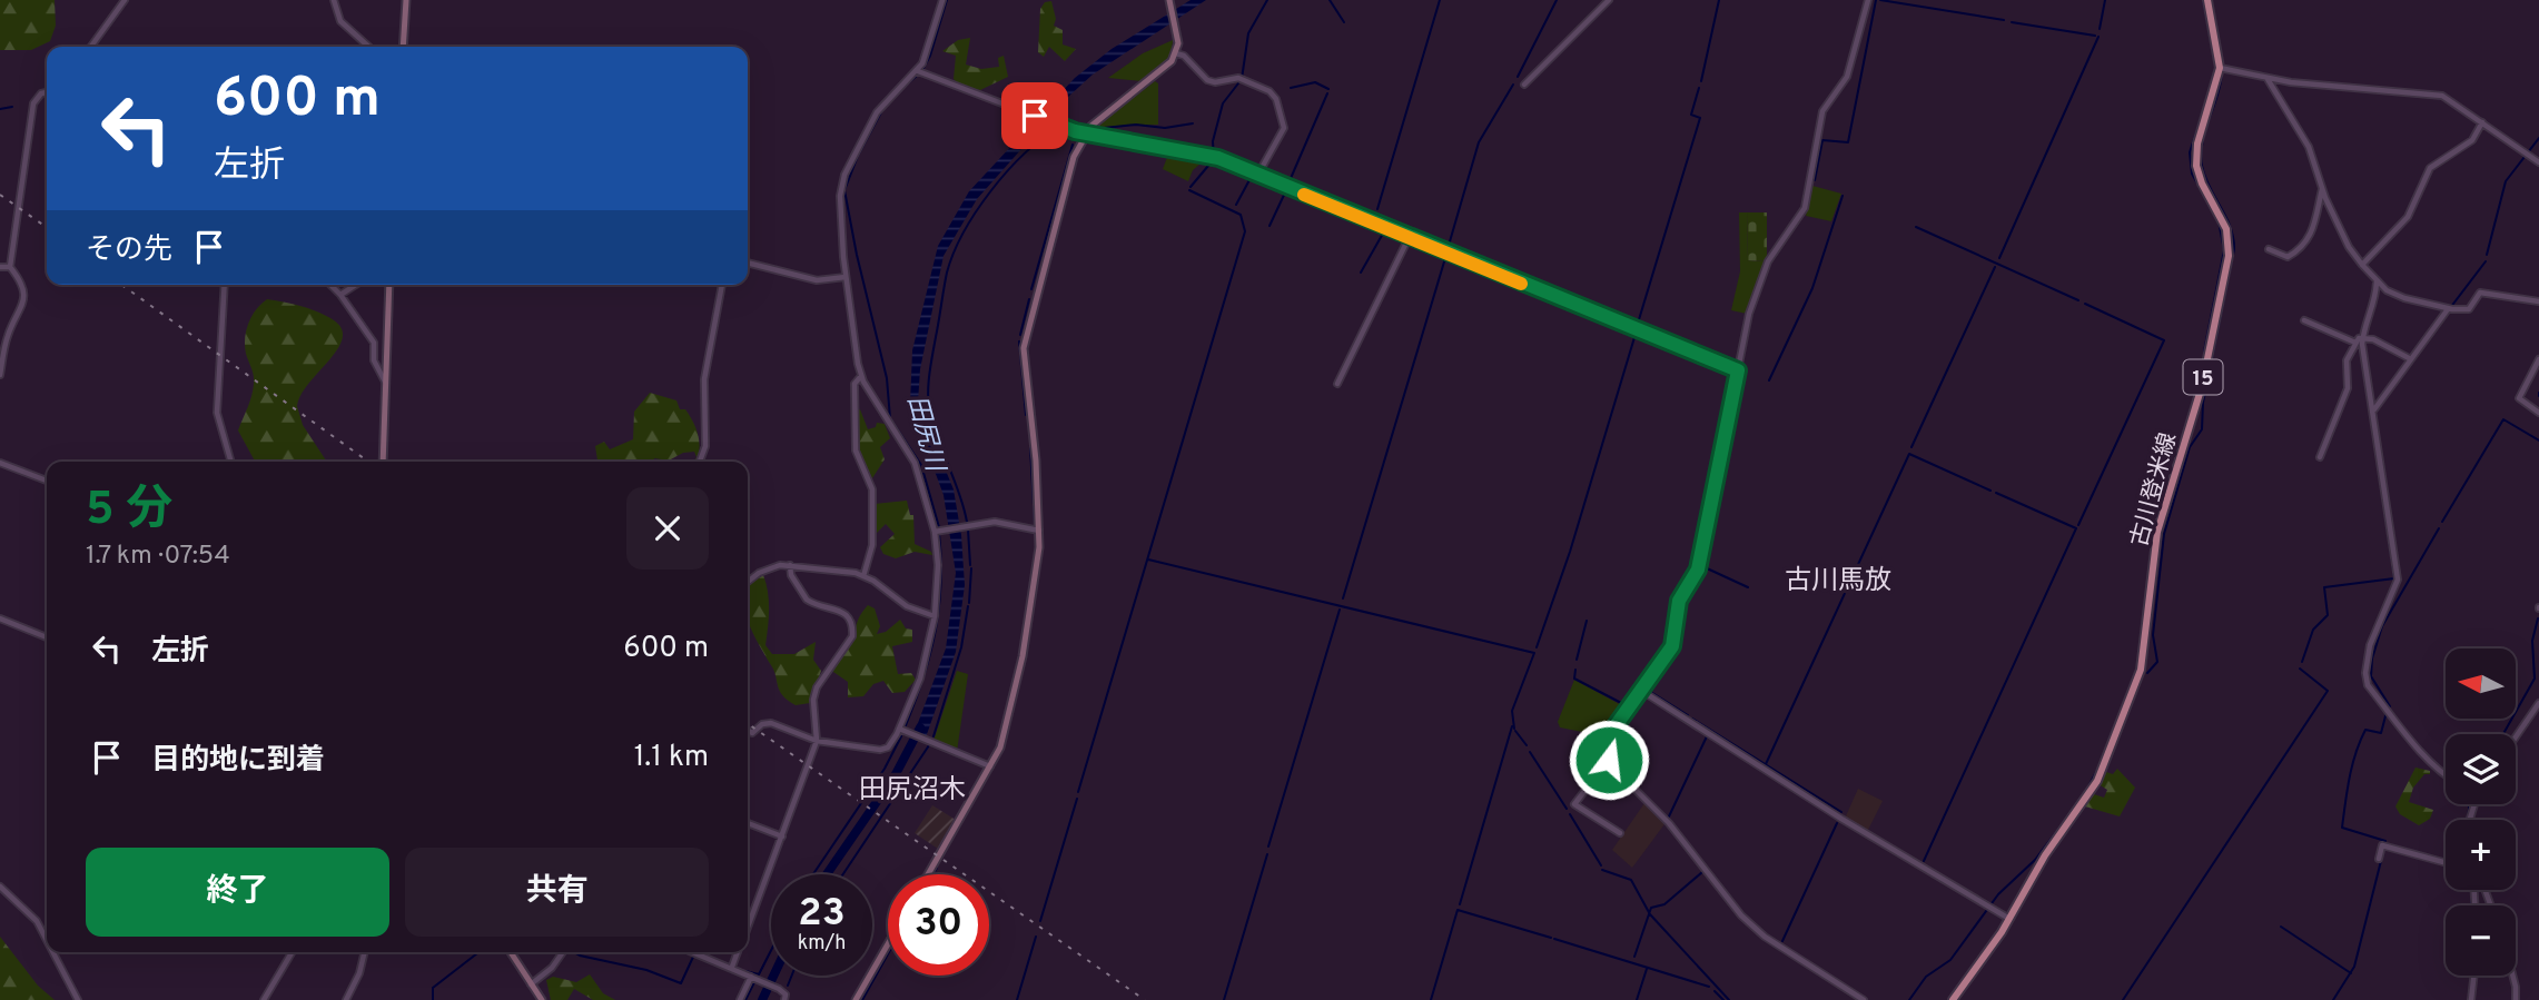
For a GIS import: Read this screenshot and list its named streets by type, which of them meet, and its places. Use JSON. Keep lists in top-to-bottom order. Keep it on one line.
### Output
{"streets":{"main road":["15","古川登米線"]},"districts":["古川馬放","田尻沼木"],"water":["田尻川"],"north":"left","page":{"turn":["600 m","左折"],"then":"その先","heading":["5 分","1.7 km · 07:54"],"list":[{"name":"左折","value":"600 m"},{"name":"目的地に到着","value":"1.1 km"}],"map_buttons":["+","−"],"buttons":["終了","共有"],"speed":"23 km/h","limit":"30"}}
